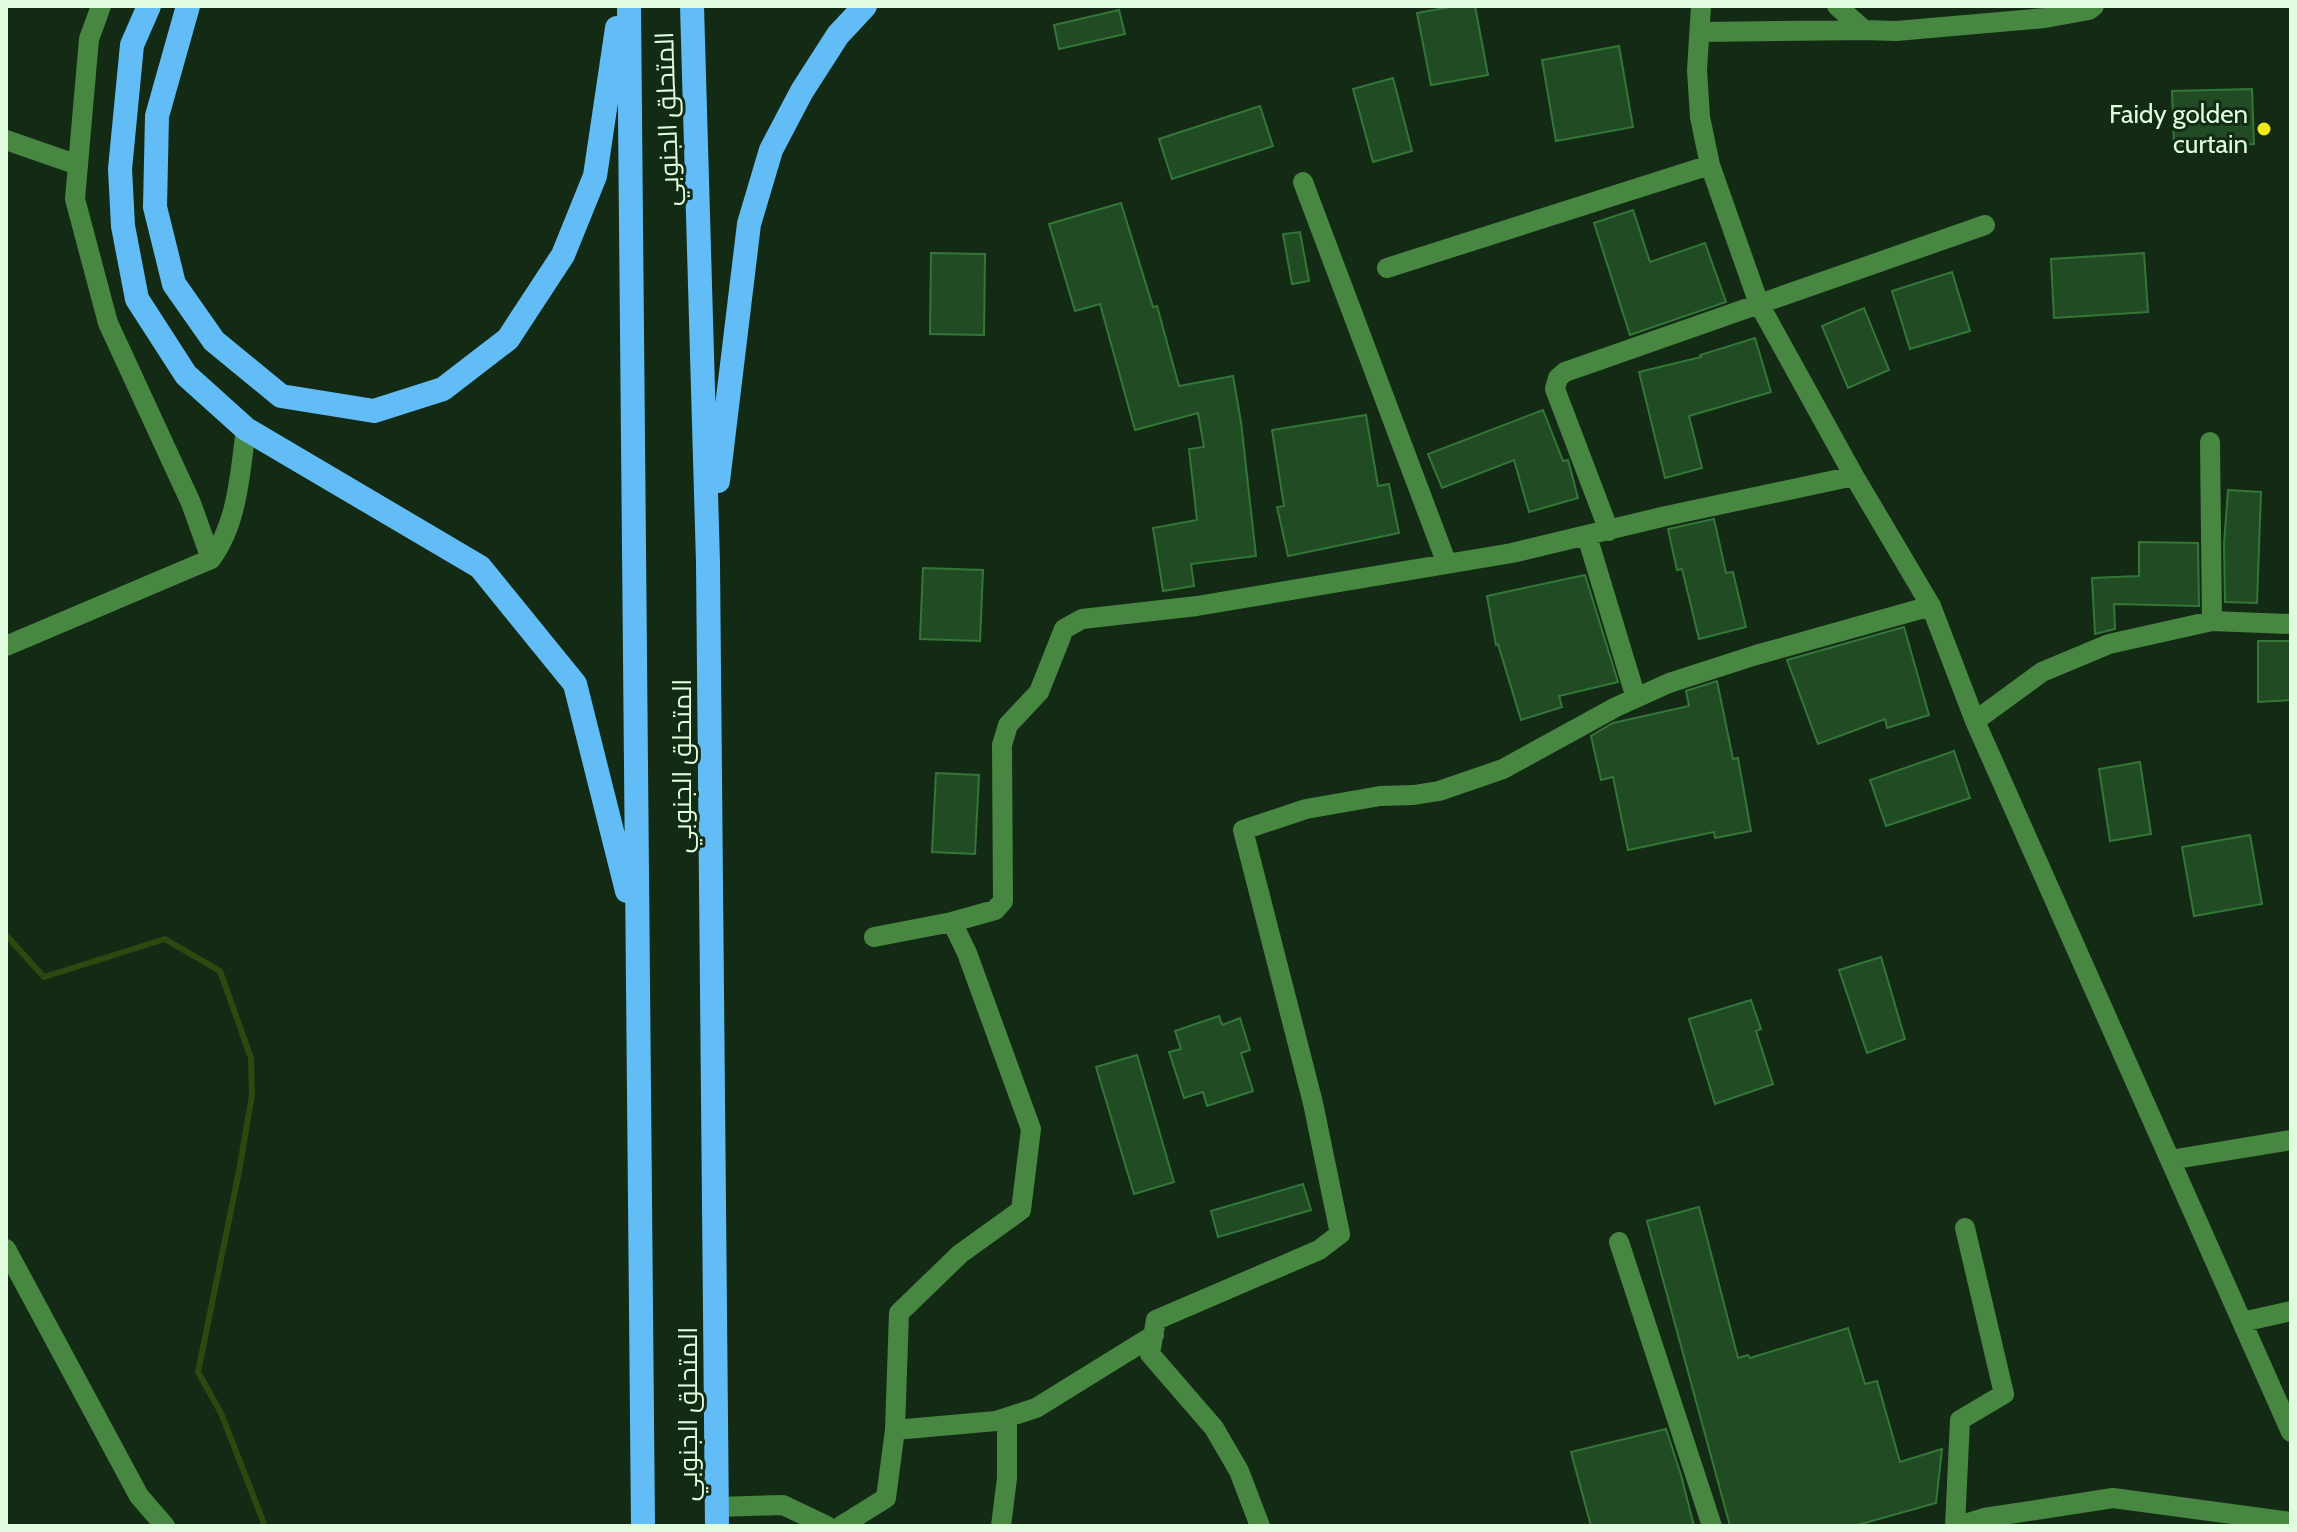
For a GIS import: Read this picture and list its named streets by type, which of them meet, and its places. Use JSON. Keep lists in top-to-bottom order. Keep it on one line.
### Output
{"streets":{"highway":["المتحلق الجنوبي"]},"places":["Faidy golden curtain"]}
